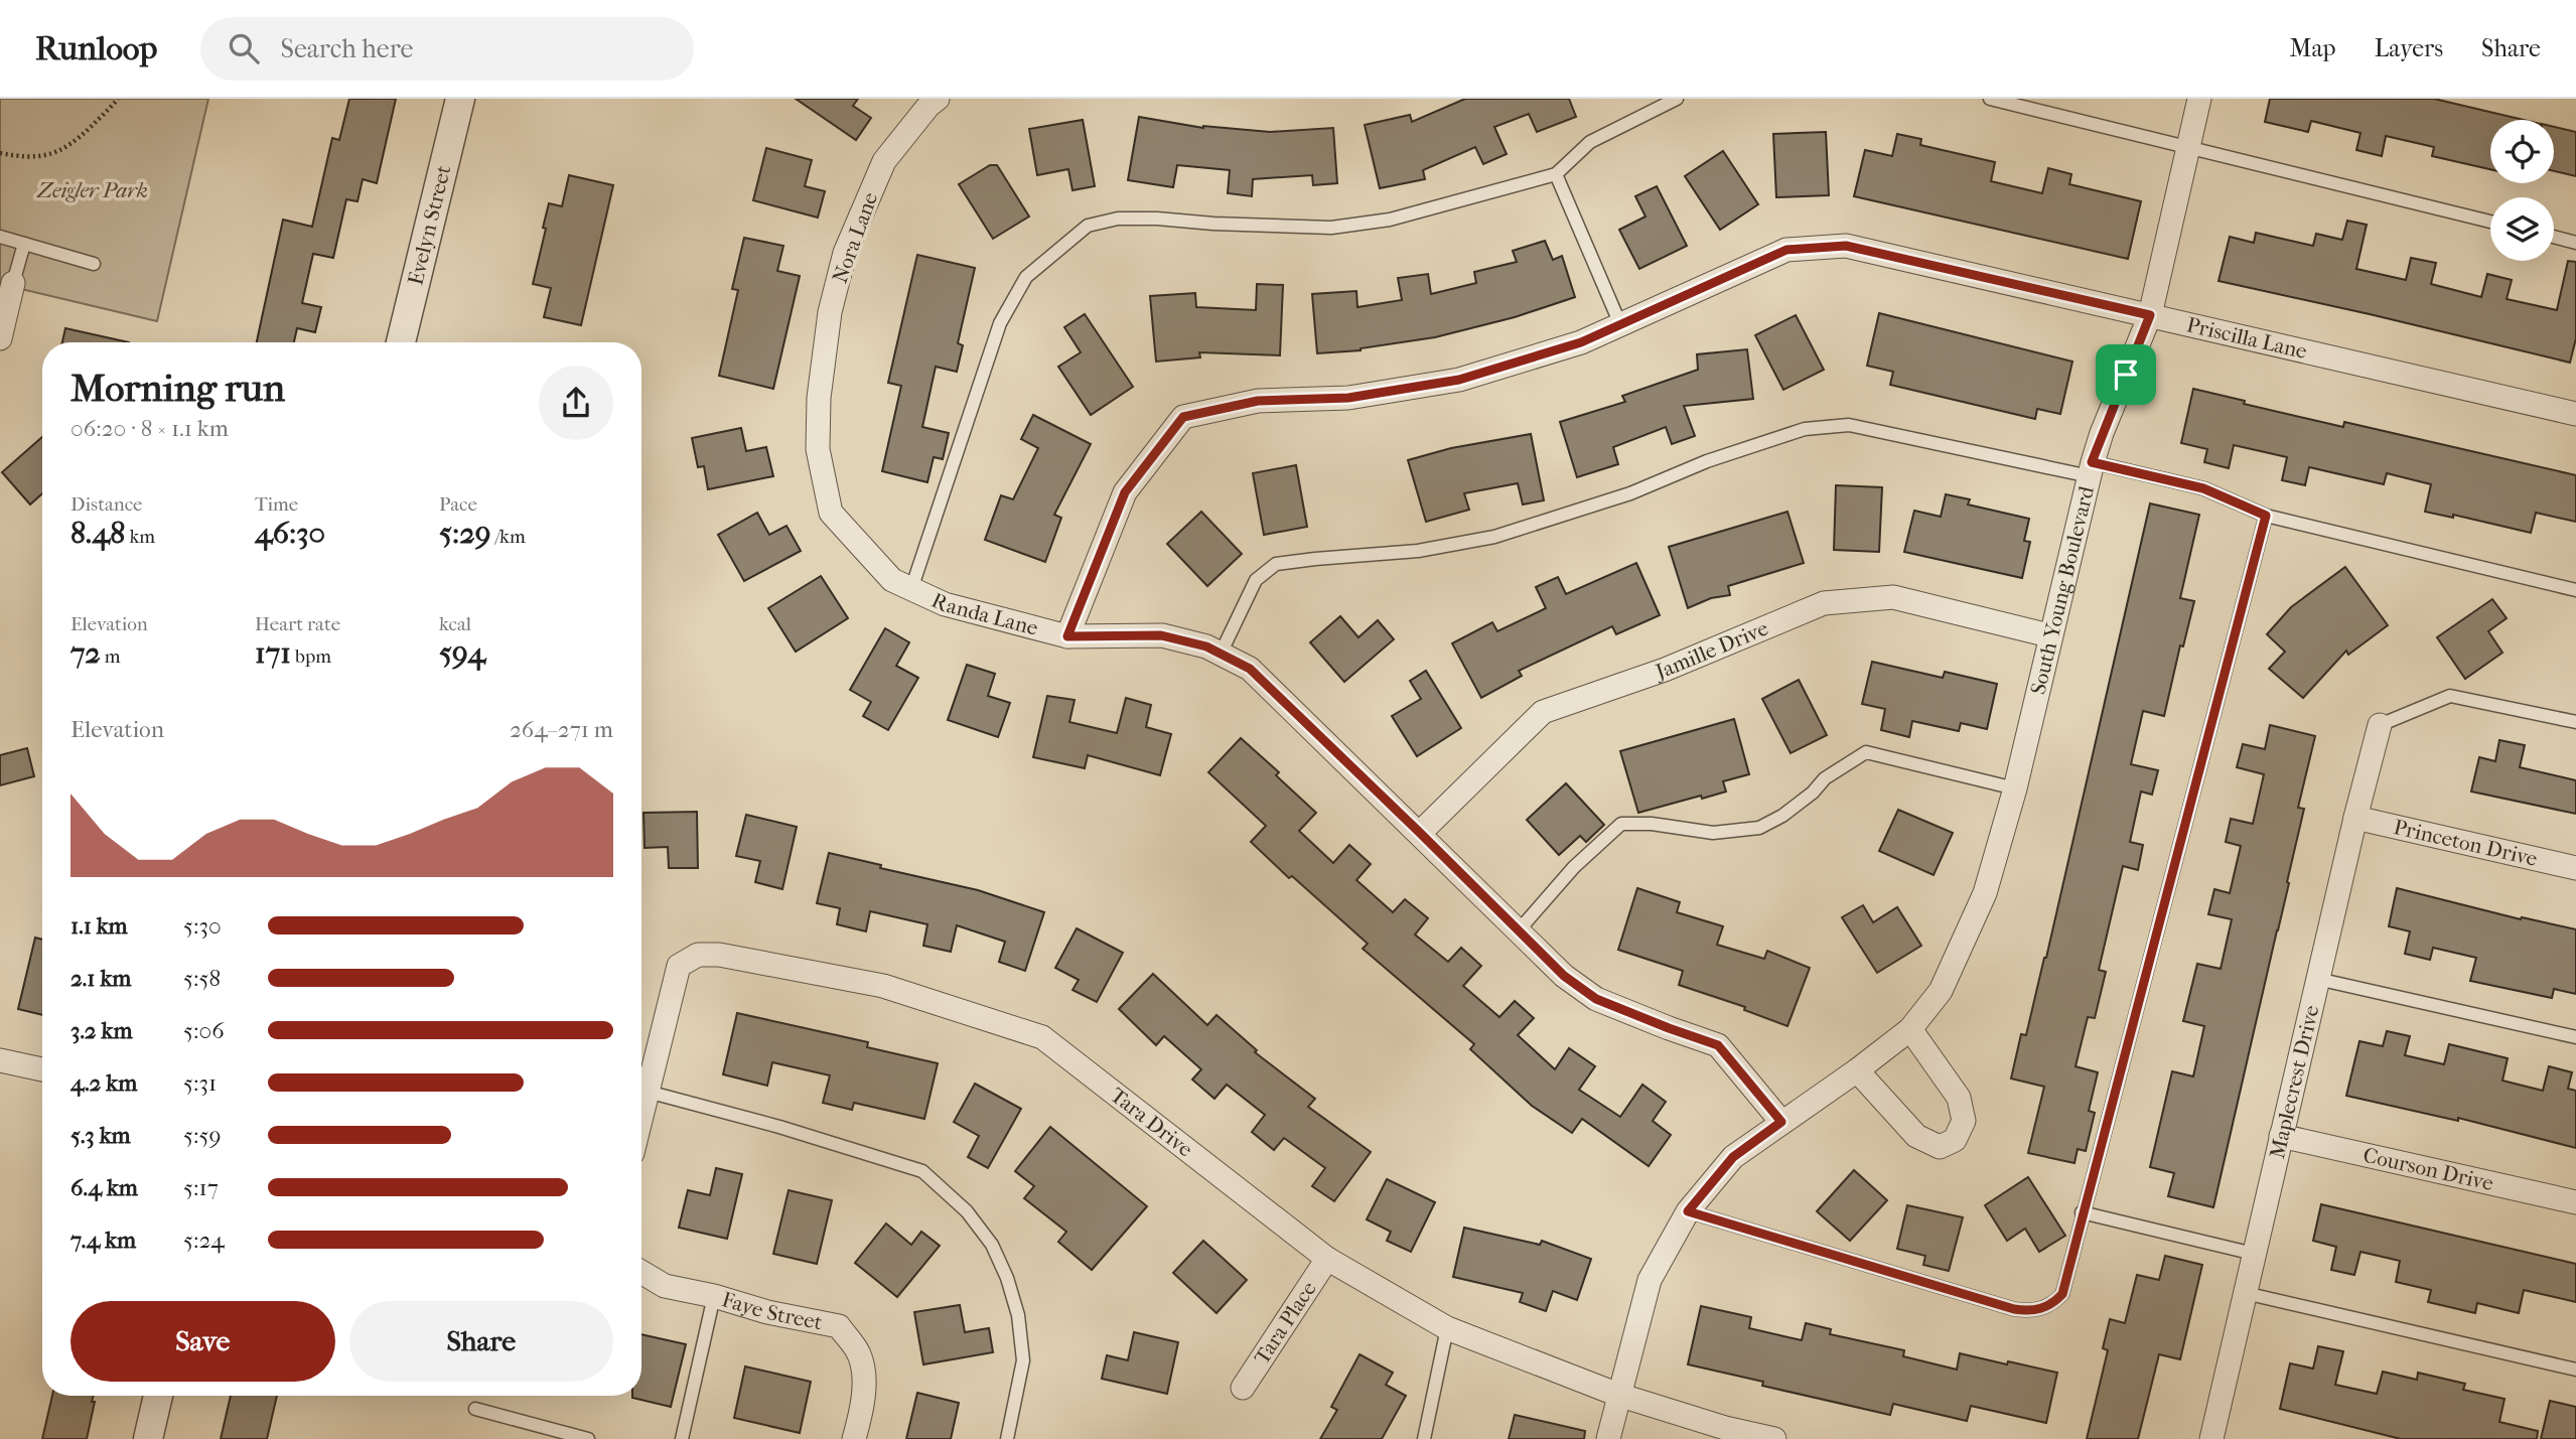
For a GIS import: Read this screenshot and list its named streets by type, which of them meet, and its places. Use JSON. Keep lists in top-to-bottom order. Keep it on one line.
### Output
{"streets":{"street":["Evelyn Street","Nora Lane","Priscilla Lane","South Young Boulevard","Randa Lane","Jamille Drive","Princeton Drive","Maplecrest Drive","Tara Drive","Courson Drive","Faye Street","Tara Place"]},"crossings":[["Nora Lane","Randa Lane"],["Priscilla Lane","South Young Boulevard"],["Priscilla Lane","Randa Lane"],["South Young Boulevard","Randa Lane"],["South Young Boulevard","Jamille Drive"],["South Young Boulevard","Tara Drive"],["Randa Lane","Jamille Drive"],["Princeton Drive","Maplecrest Drive"],["Maplecrest Drive","Courson Drive"],["Tara Drive","Tara Place"]],"parks":["Zeigler Park"],"page":{"header":"Runloop","search":"Search here","nav":["Map","Layers","Share"],"heading":["Morning run","06:20 · 8 × 1.1 km"],"stats":[["Distance","8.48 km"],["Time","46:30"],["Pace","5:29 /km"],["Elevation","72 m"],["Heart rate","171 bpm"],["kcal","594"]],"chart":["Elevation","264–271 m"],"list":[{"name":"1.1 km","note":"5:30"},{"name":"2.1 km","note":"5:58"},{"name":"3.2 km","note":"5:06"},{"name":"4.2 km","note":"5:31"},{"name":"5.3 km","note":"5:59"},{"name":"6.4 km","note":"5:17"},{"name":"7.4 km","note":"5:24"}],"buttons":["Save","Share"]}}
